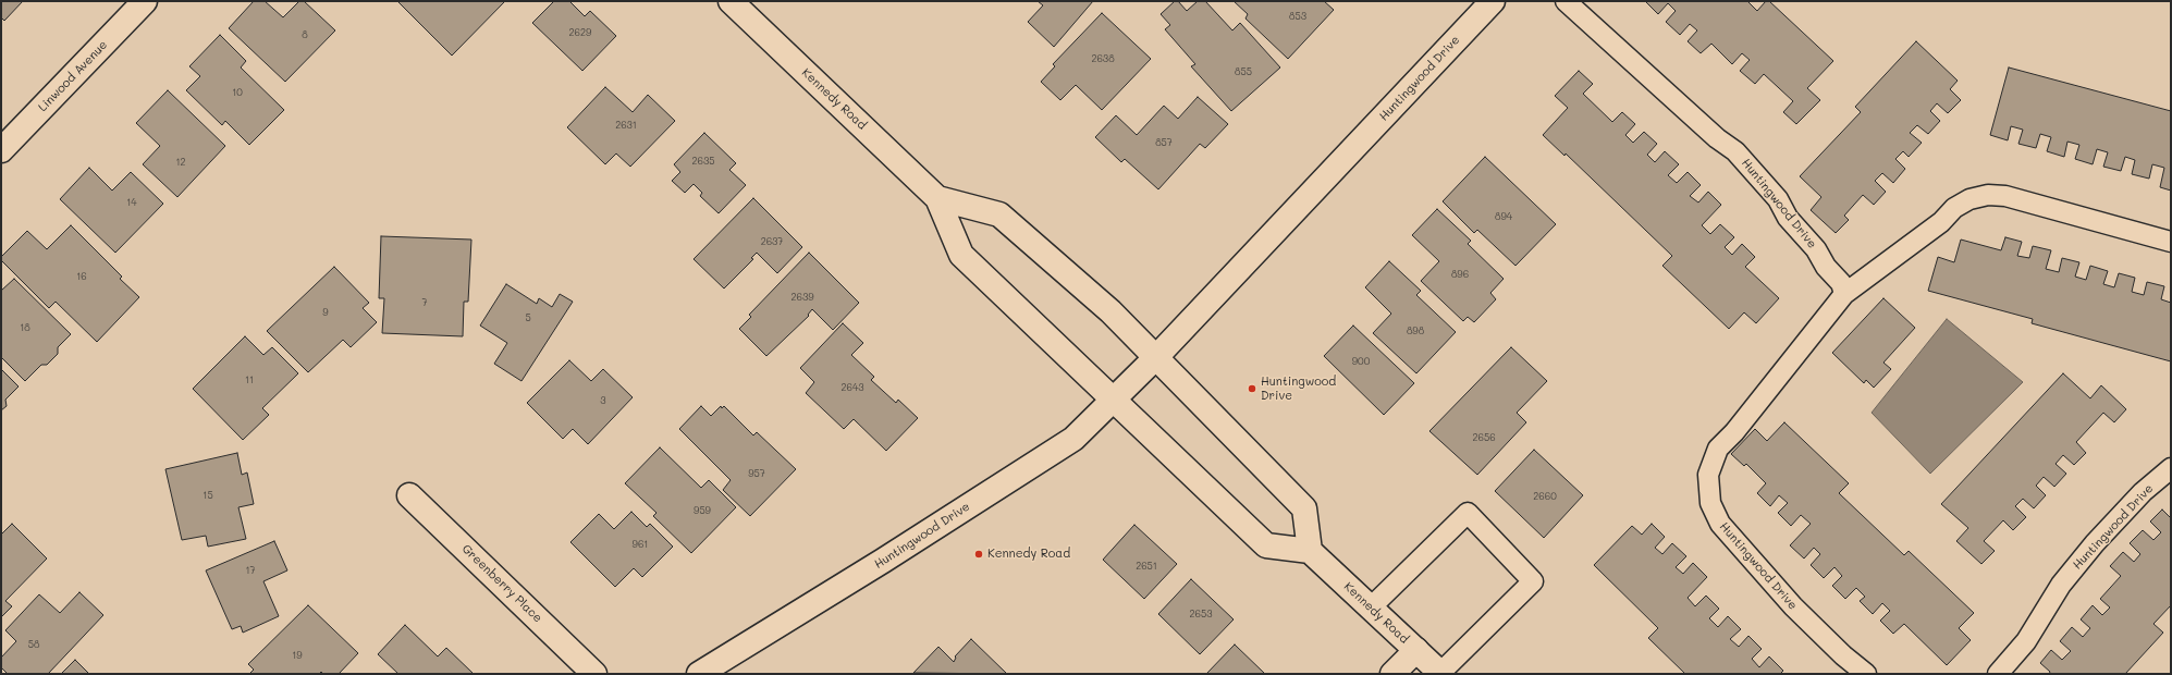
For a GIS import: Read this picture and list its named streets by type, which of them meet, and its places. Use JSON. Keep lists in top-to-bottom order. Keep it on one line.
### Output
{"streets":{"street":["Linwood Avenue","Huntingwood Drive","Kennedy Road","Greenberry Place"]},"crossings":[["Huntingwood Drive","Kennedy Road"]],"places":["Huntingwood Drive","Kennedy Road"],"house_numbers":["853","2629","8","2638","855","10","2631","857","2635","12","14","894","2637","896","16","2639","7","9","5","18","898","900","11","2643","3","2656","957","15","2660","959","961","2651","17","2653","58","19"]}
